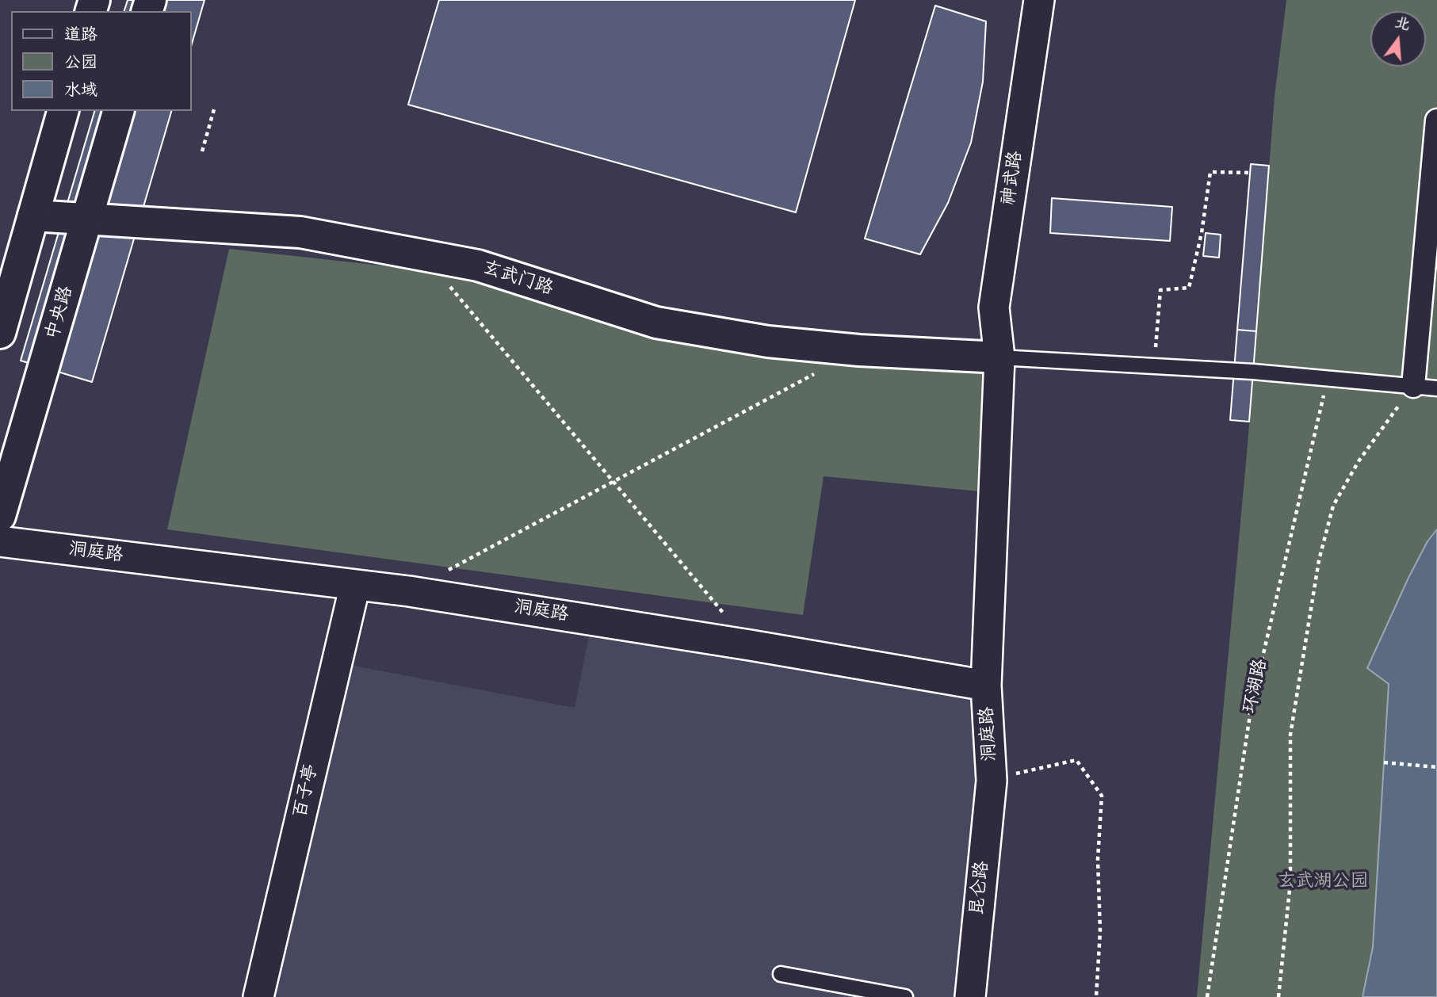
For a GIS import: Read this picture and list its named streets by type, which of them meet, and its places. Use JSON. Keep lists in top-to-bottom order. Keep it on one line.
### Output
{"streets":{"street":["神武路","玄武门路","中央路","洞庭路","百子亭","昆仑路"],"path":["环湖路"]},"crossings":[["神武路","玄武门路"],["神武路","洞庭路"],["玄武门路","中央路"],["洞庭路","百子亭"],["洞庭路","昆仑路"]],"parks":["玄武湖公园"],"legend":["道路","公园","水域"],"north":"top"}
